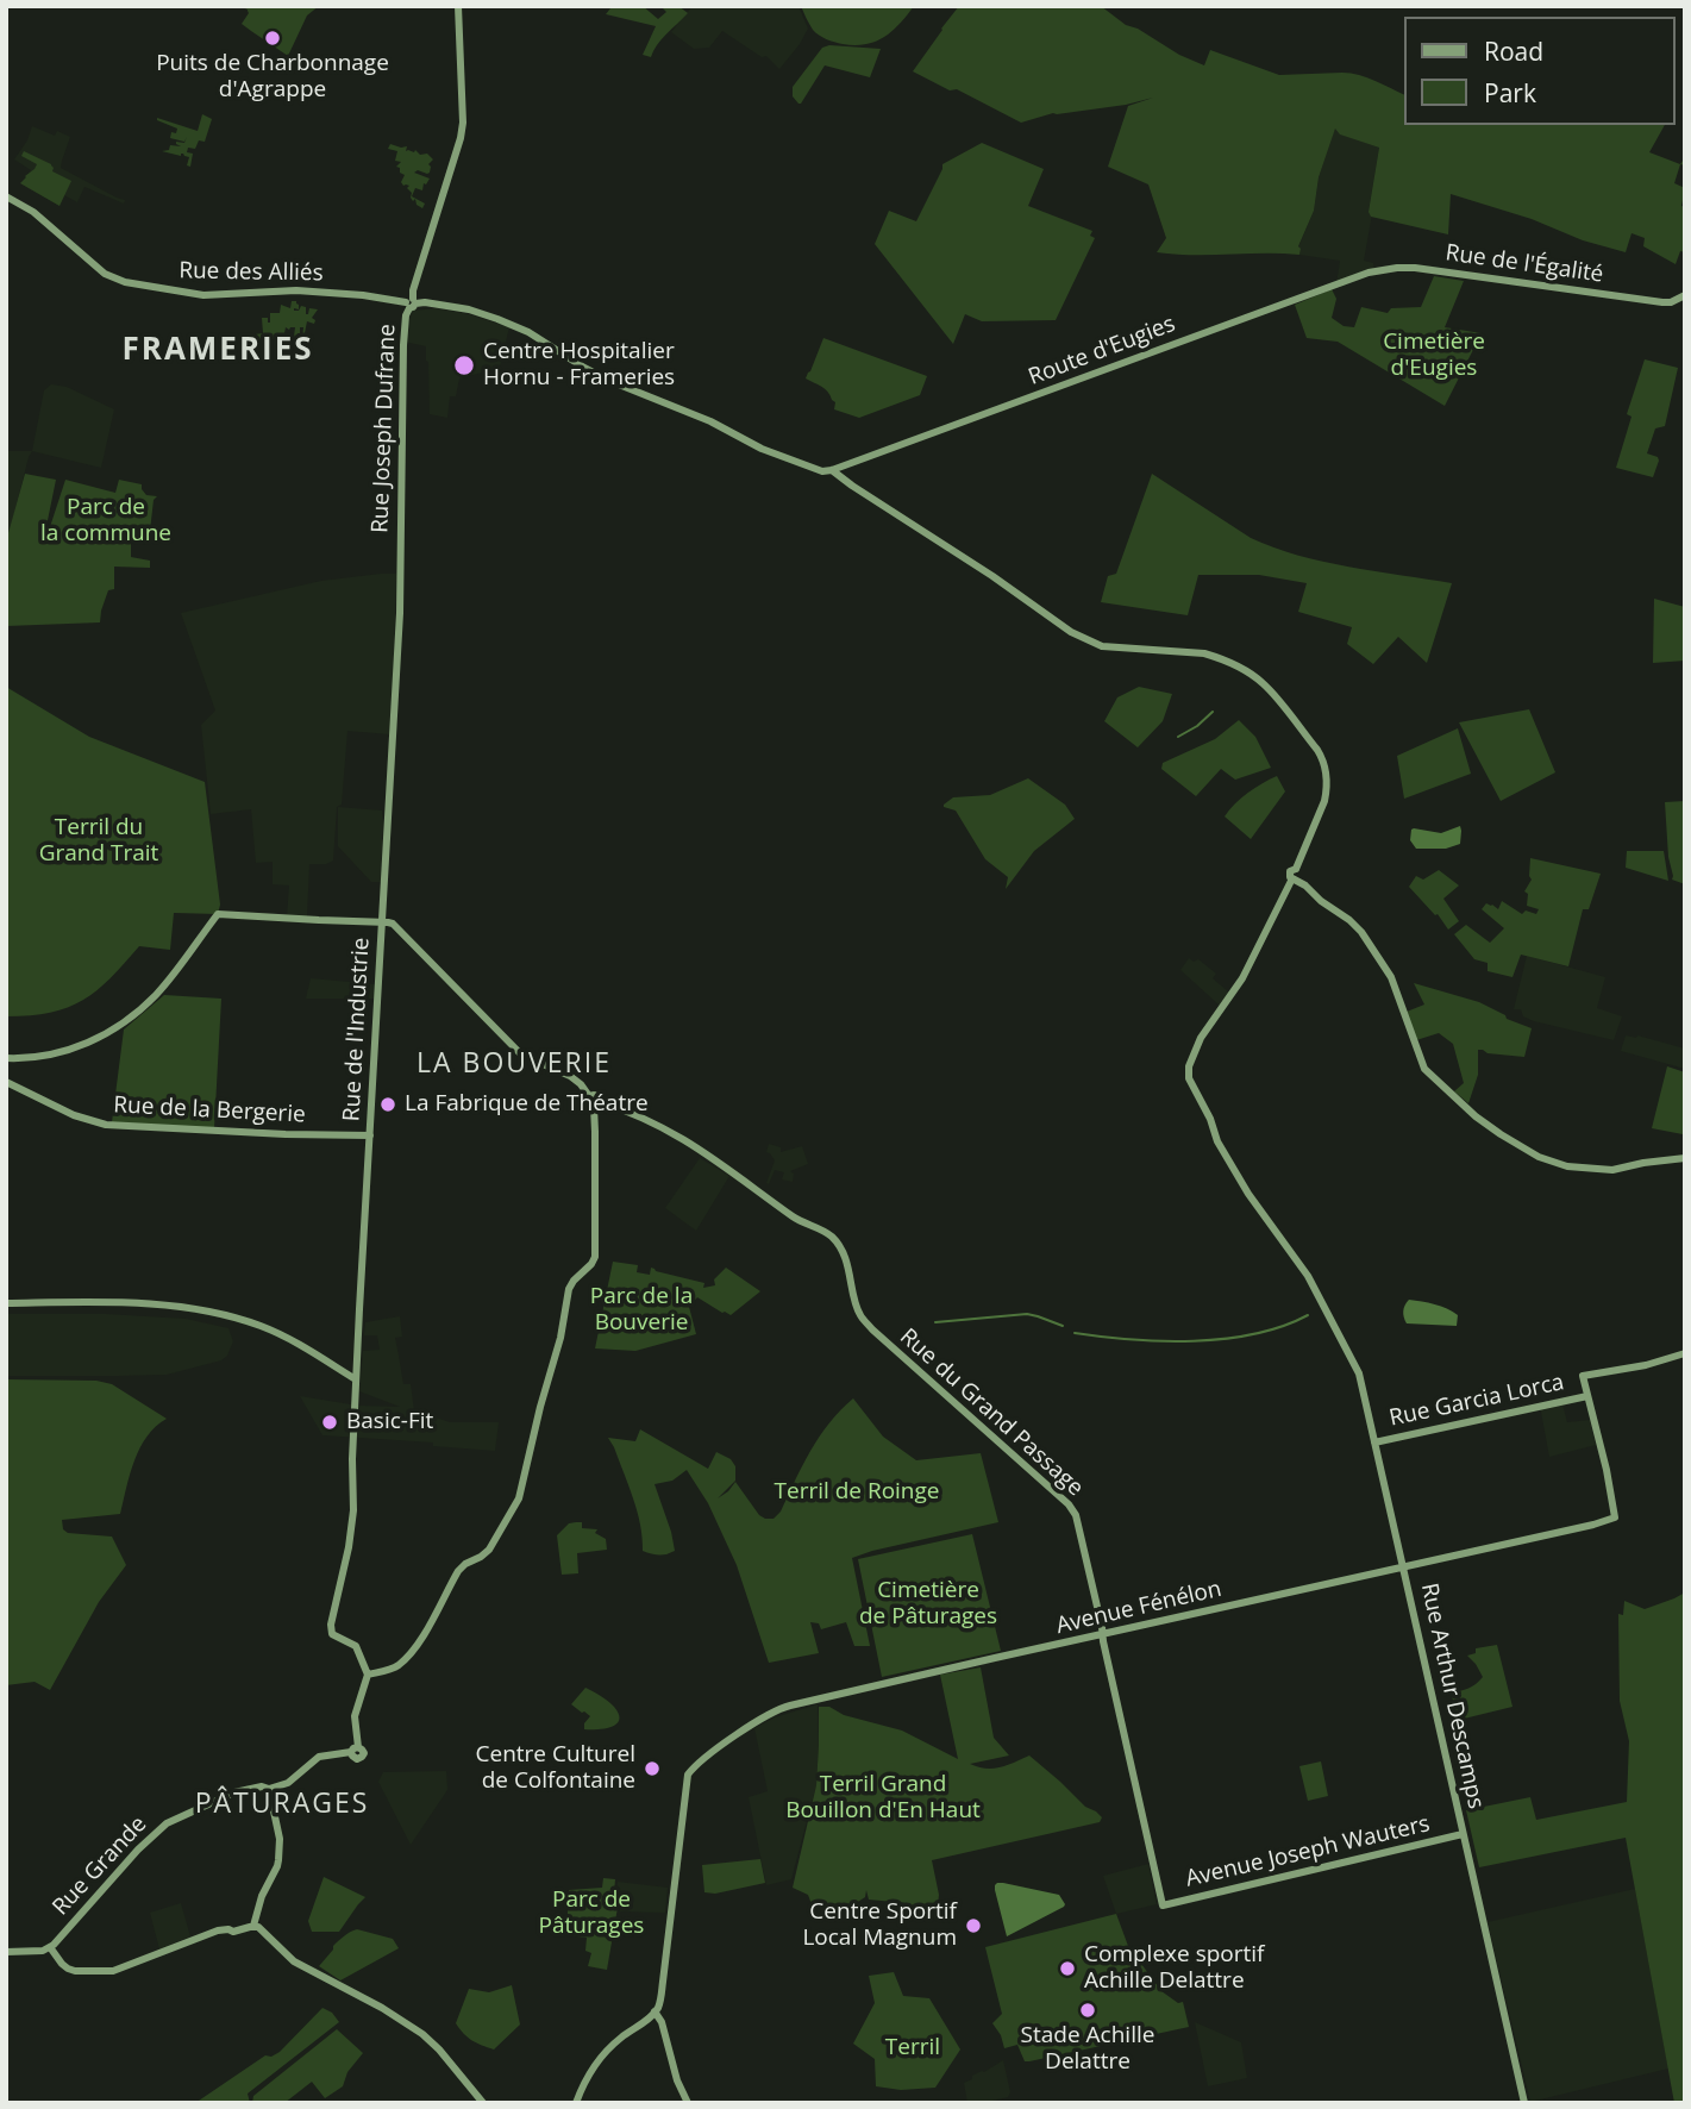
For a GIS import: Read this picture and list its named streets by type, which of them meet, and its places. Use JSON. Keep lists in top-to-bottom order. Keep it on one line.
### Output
{"streets":{"street":["Rue de l'Égalité","Rue des Alliés","Route d'Eugies","Rue Joseph Dufrane","Rue de l'Industrie","Rue de la Bergerie","Rue Garcia Lorca","Rue du Grand Passage","Avenue Fénélon","Rue Arthur Descamps","Avenue Joseph Wauters","Rue Grande"]},"crossings":[["Rue de l'Égalité","Route d'Eugies"],["Rue des Alliés","Route d'Eugies"],["Rue des Alliés","Rue Joseph Dufrane"],["Rue Joseph Dufrane","Rue de l'Industrie"],["Rue de l'Industrie","Rue de la Bergerie"],["Rue de l'Industrie","Rue Grande"],["Rue Garcia Lorca","Avenue Fénélon"],["Rue Garcia Lorca","Rue Arthur Descamps"],["Rue du Grand Passage","Avenue Fénélon"],["Rue du Grand Passage","Avenue Joseph Wauters"],["Avenue Fénélon","Rue Arthur Descamps"],["Rue Arthur Descamps","Avenue Joseph Wauters"]],"districts":["FRAMERIES","LA BOUVERIE","PÂTURAGES"],"parks":["Cimetière d'Eugies","Parc de la commune","Terril du Grand Trait","Parc de la Bouverie","Terril de Roinge","Cimetière de Pâturages","Terril Grand Bouillon d'En Haut","Parc de Pâturages","Terril"],"places":["Puits de Charbonnage d'Agrappe","Centre Hospitalier Hornu - Frameries","La Fabrique de Théatre","Basic-Fit","Centre Culturel de Colfontaine","Centre Sportif Local Magnum","Complexe sportif Achille Delattre","Stade Achille Delattre"],"legend":["Road","Park"]}
